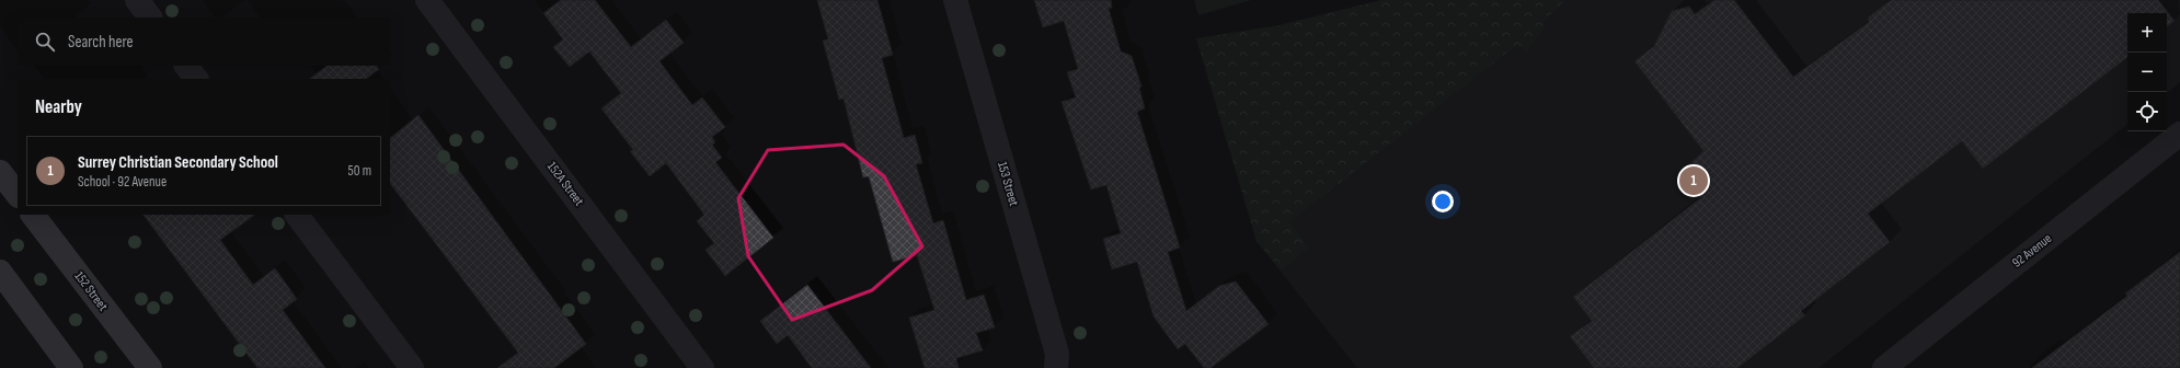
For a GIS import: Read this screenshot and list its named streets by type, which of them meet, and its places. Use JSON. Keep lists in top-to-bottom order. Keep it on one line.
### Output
{"streets":{"main road":["152 Street"],"street":["152A Street","153 Street","92 Avenue"]},"page":{"map_buttons":["+","−"],"search":"Search here","heading":"Nearby","list":[{"mark":"1","name":"Surrey Christian Secondary School","note":"School · 92 Avenue","value":"50 m"}],"pins":"1"}}
